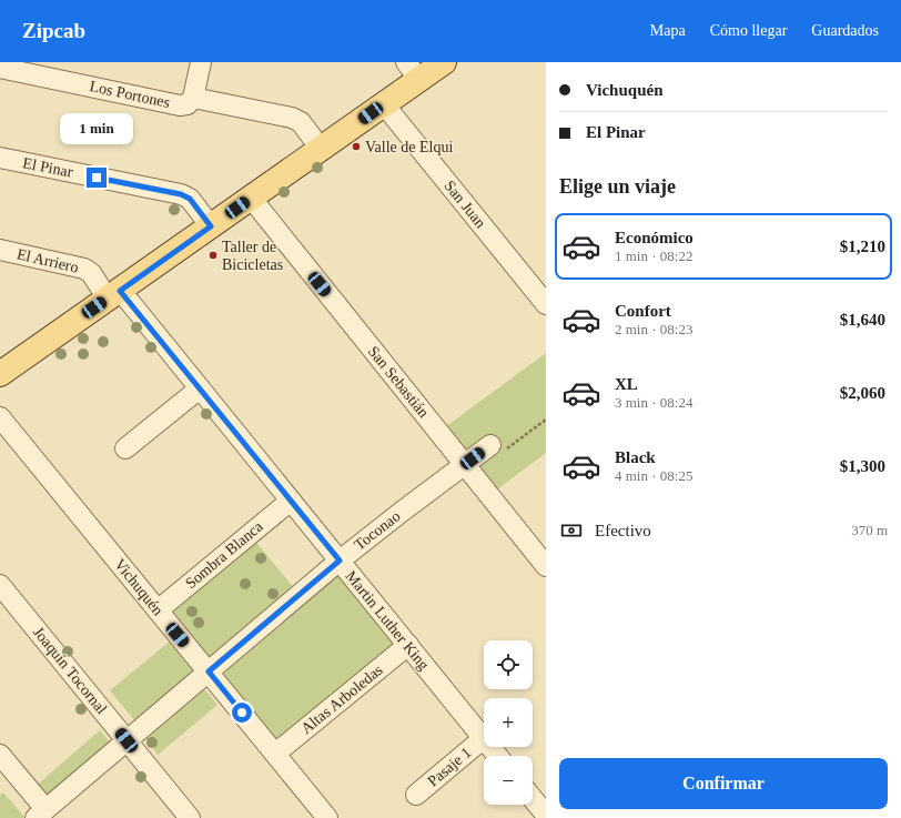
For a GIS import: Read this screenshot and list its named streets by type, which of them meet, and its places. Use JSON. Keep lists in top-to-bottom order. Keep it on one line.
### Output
{"streets":{"street":["Los Portones","El Pinar","San Juan","El Arriero","San Sebastián","Toconao","Sombra Blanca","Vichuquén","Martin Luther King","Joaquín Tocornal","Altas Arboledas","Pasaje 1"]},"crossings":[["El Arriero","Martin Luther King"],["San Sebastián","Toconao"],["Toconao","Vichuquén"],["Toconao","Martin Luther King"],["Toconao","Joaquín Tocornal"],["Sombra Blanca","Vichuquén"],["Sombra Blanca","Martin Luther King"],["Vichuquén","Altas Arboledas"],["Martin Luther King","Altas Arboledas"],["Martin Luther King","Pasaje 1"]],"places":["Valle de Elqui","Taller de Bicicletas"],"page":{"header":"Zipcab","nav":["Mapa","Cómo llegar","Guardados"],"banner":["Vichuquén","El Pinar"],"bubble":"1 min","heading":"Elige un viaje","list":[{"name":"Económico","note":"1 min · 08:22","value":"$1,210"},{"name":"Confort","note":"2 min · 08:23","value":"$1,640"},{"name":"XL","note":"3 min · 08:24","value":"$2,060"},{"name":"Black","note":"4 min · 08:25","value":"$1,300"}],"pay":["Efectivo","370 m"],"map_buttons":["+","−"],"buttons":"Confirmar"}}
